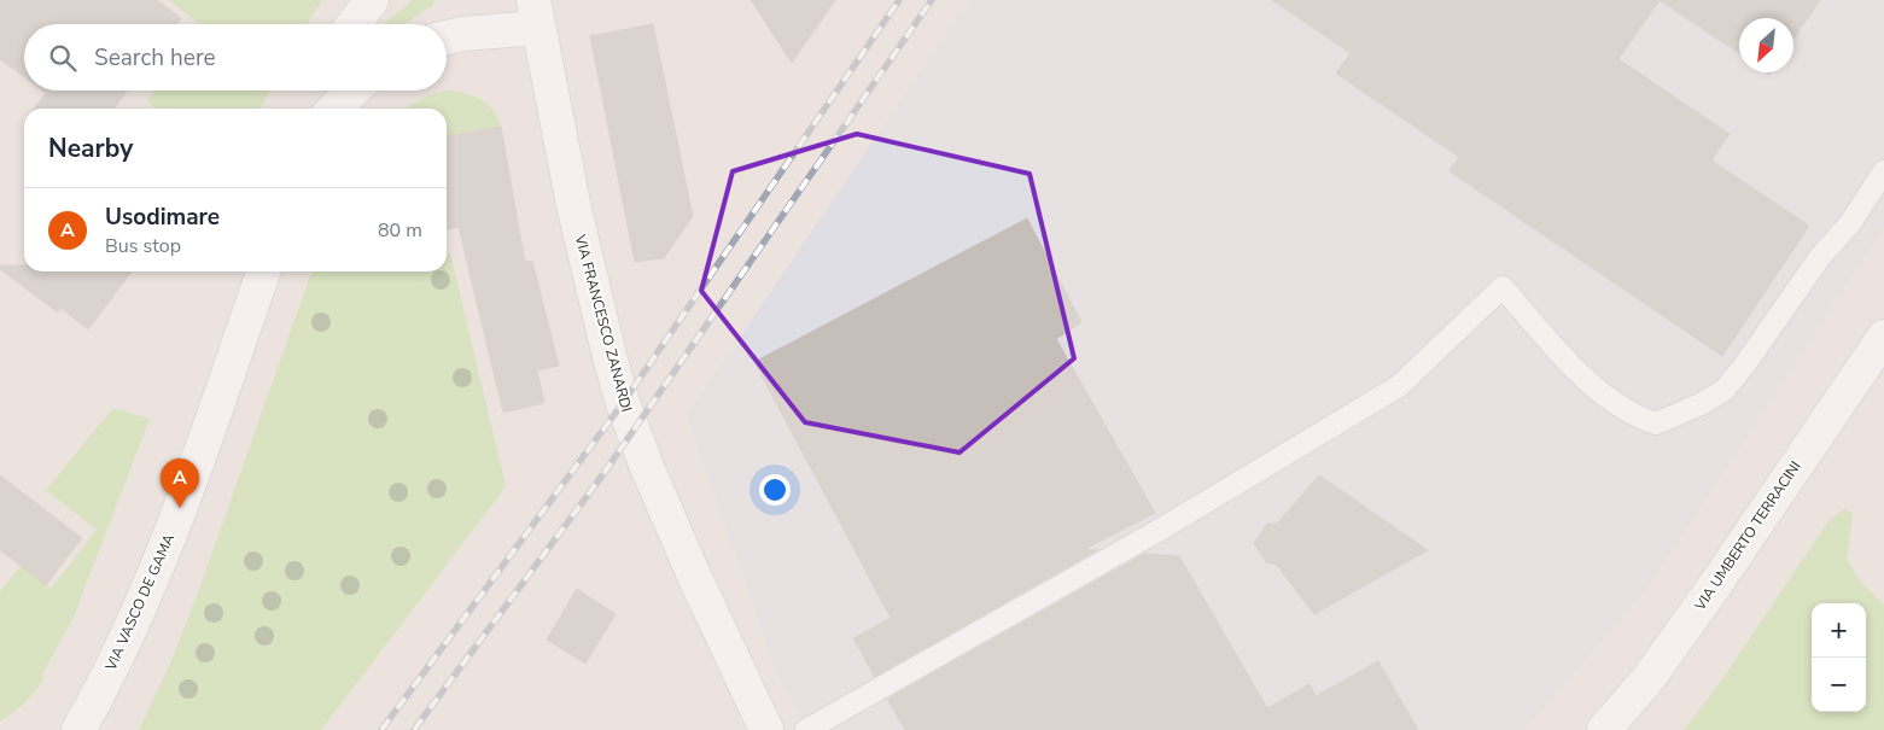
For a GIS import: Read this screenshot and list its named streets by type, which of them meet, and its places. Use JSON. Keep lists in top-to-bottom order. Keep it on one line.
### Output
{"streets":{"street":["VIA FRANCESCO ZANARDI","VIA UMBERTO TERRACINI","VIA VASCO DE GAMA"]},"north":"bottom left","page":{"search":"Search here","heading":"Nearby","list":[{"mark":"A","name":"Usodimare","note":"Bus stop","value":"80 m"}],"pins":"A","map_buttons":["+","−"]}}
